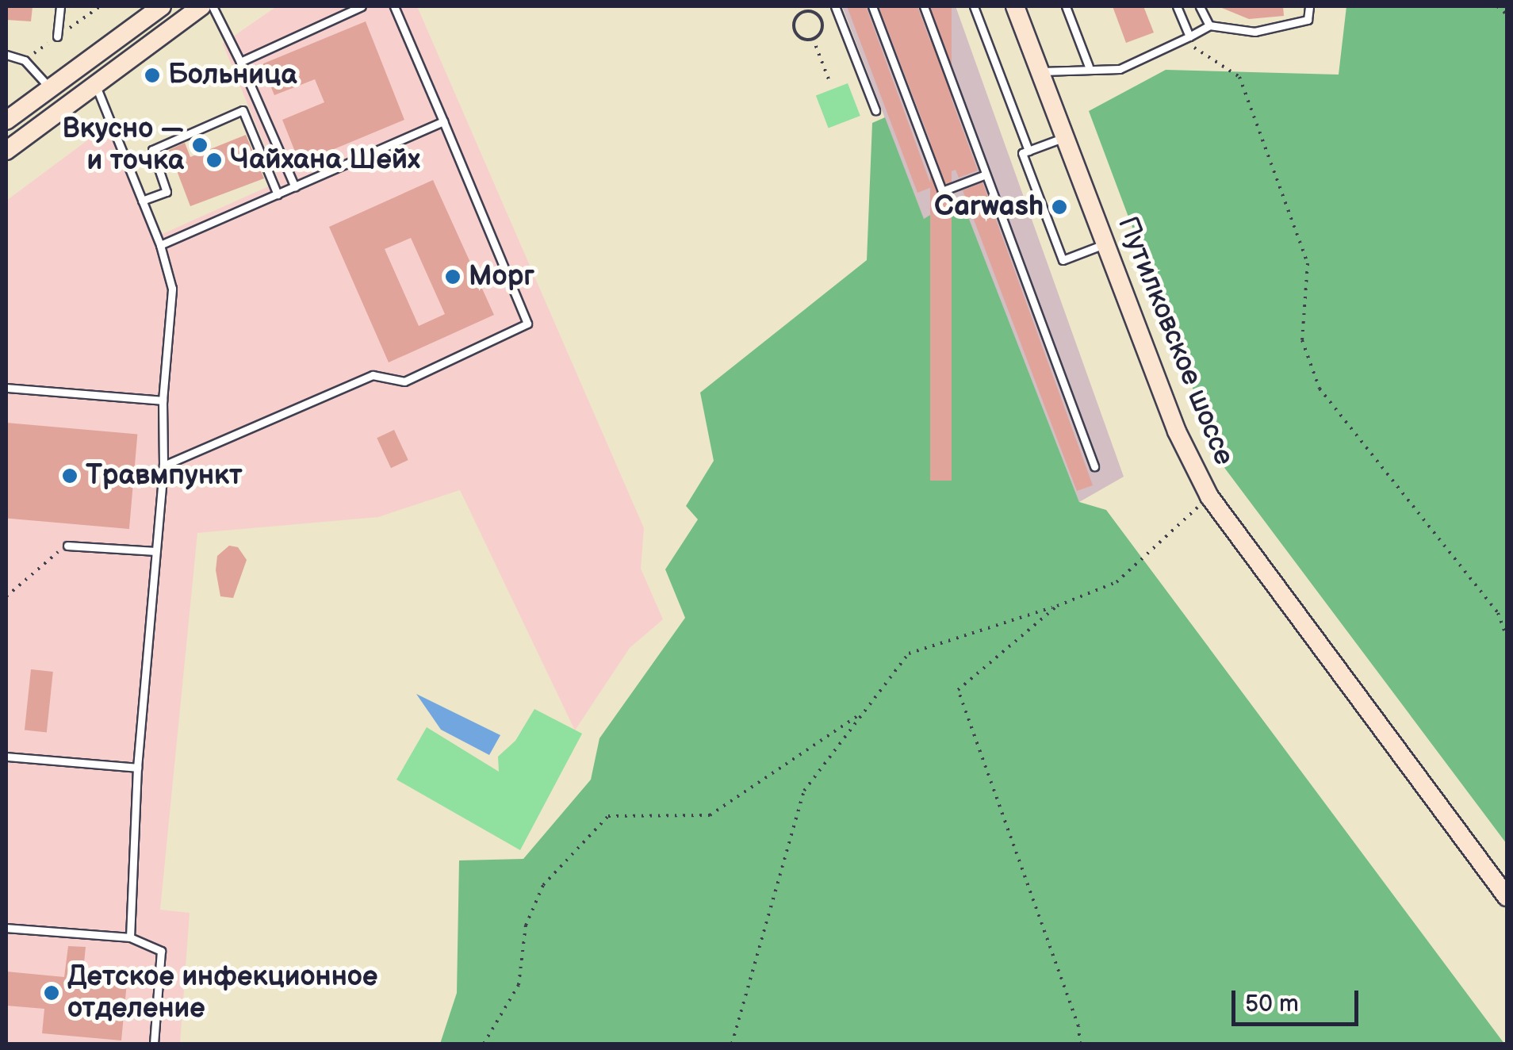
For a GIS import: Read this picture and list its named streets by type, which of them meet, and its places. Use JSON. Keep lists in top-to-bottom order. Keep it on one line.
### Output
{"streets":{"main road":["Путилковское шоссе"]},"places":["Больница","Вкусно — и точка","Чайхана Шейх","Carwash","Морг","Травмпункт","Детское инфекционное отделение"],"scale_bar":"50 m"}
